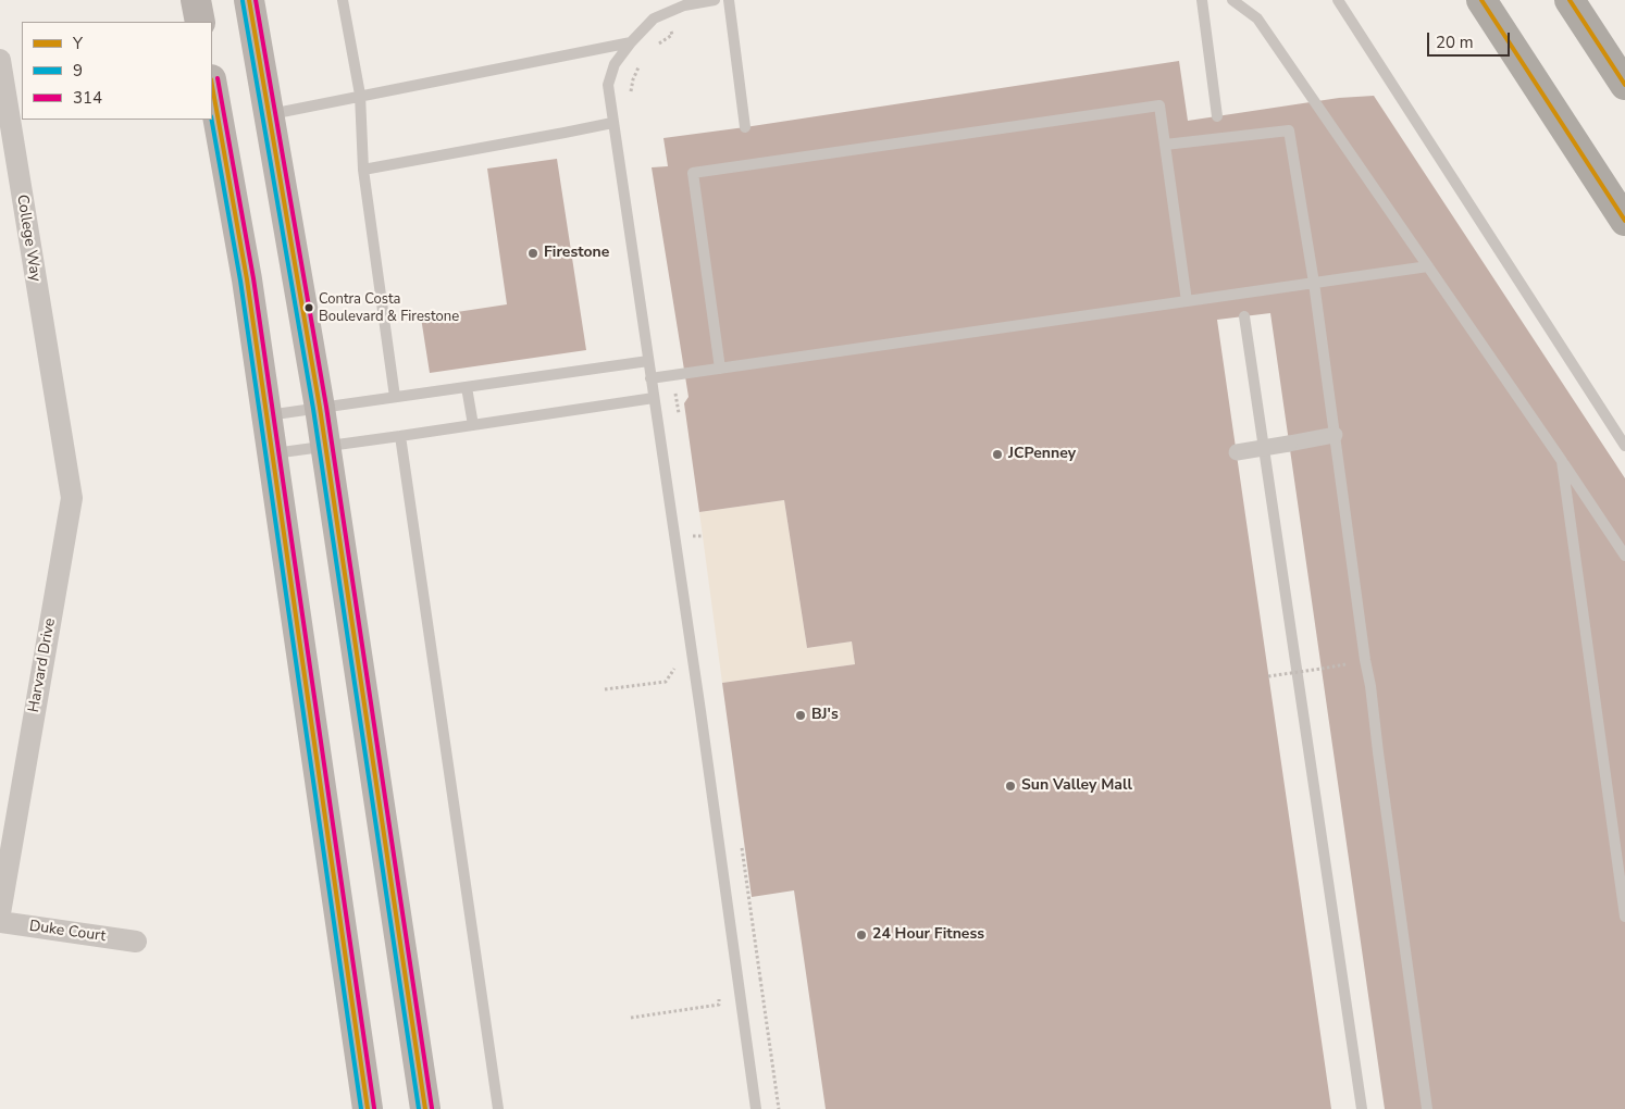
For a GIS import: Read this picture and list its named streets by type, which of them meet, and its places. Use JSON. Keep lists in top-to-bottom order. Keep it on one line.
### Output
{"streets":{"street":["College Way","Harvard Drive","Duke Court"]},"crossings":[["College Way","Harvard Drive"]],"places":["Firestone","Contra Costa Boulevard & Firestone","JCPenney","BJ's","Sun Valley Mall","24 Hour Fitness"],"lines":["transit line Y","transit line 314","transit line 9"],"legend":["Y","9","314"],"scale_bar":"20 m"}
